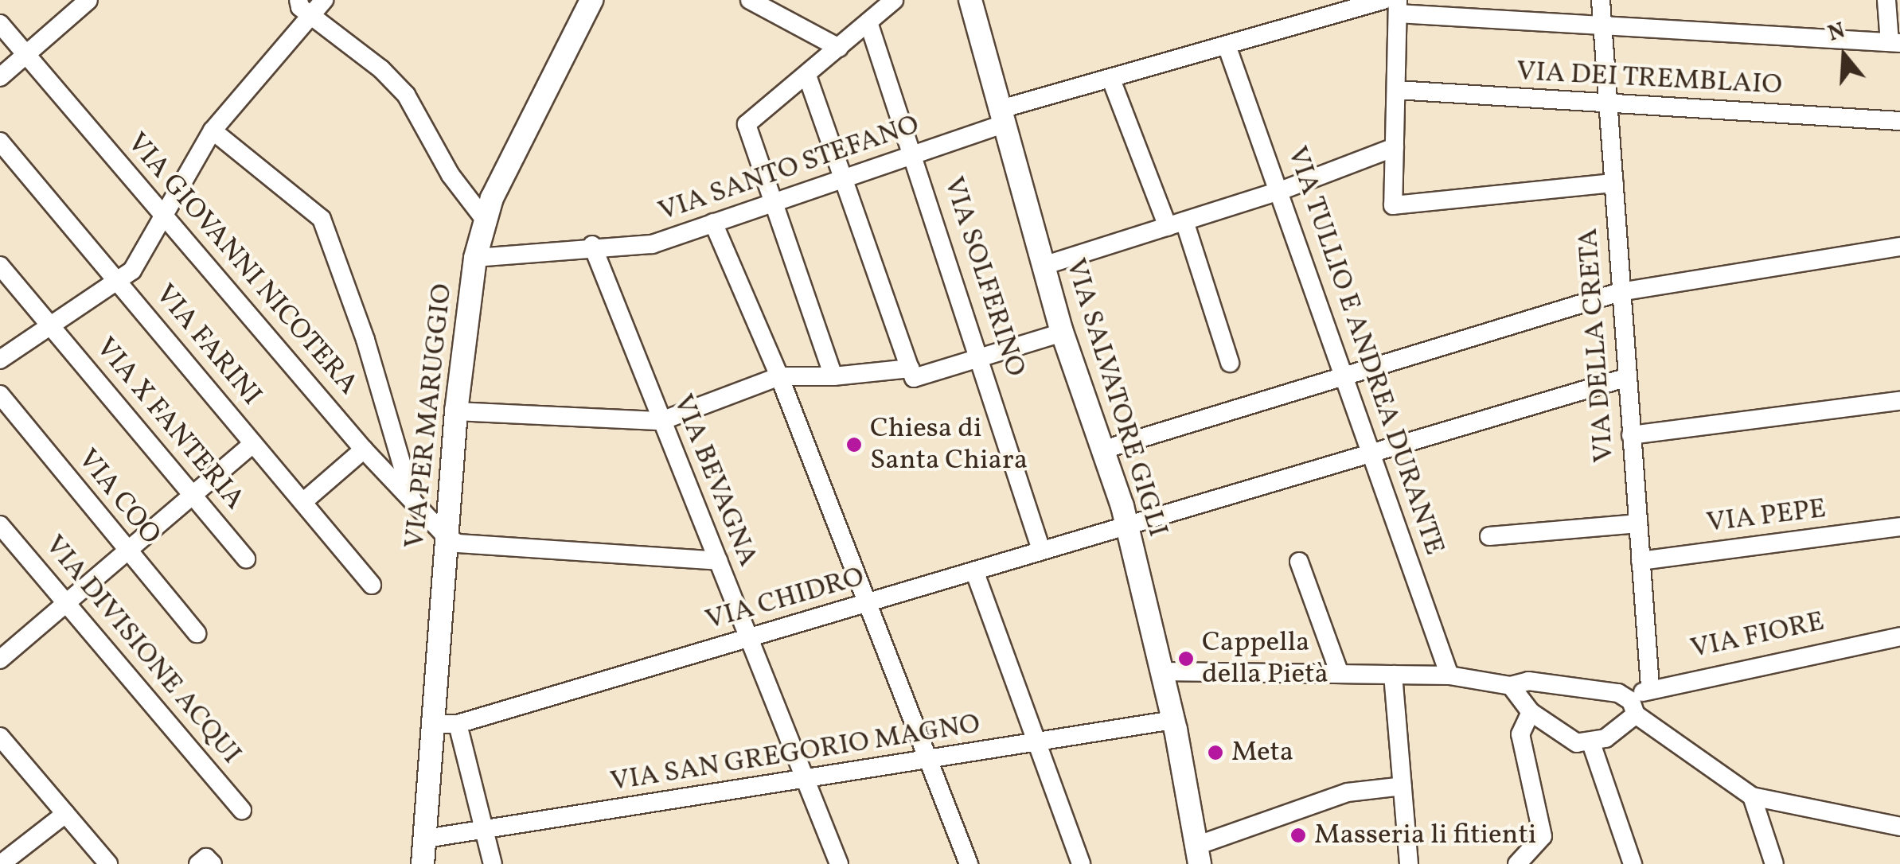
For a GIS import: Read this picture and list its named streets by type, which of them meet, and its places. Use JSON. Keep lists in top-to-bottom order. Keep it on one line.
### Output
{"streets":{"street":["VIA DEI TREMBLAIO","VIA SANTO STEFANO","VIA GIOVANNI NICOTERA","VIA SOLFERINO","VIA FARINI","VIA DELLA CRETA","VIA TULLIO E ANDREA DURANTE","VIA SALVATORE GIGLI","VIA PER MARUGGIO","VIA X FANTERIA","VIA BEVAGNA","VIA COO","VIA PEPE","VIA CHIDRO","VIA FIORE","VIA DIVISIONE ACQUI","VIA SAN GREGORIO MAGNO"]},"crossings":[["VIA DEI TREMBLAIO","VIA DELLA CRETA"],["VIA SANTO STEFANO","VIA SOLFERINO"],["VIA SANTO STEFANO","VIA TULLIO E ANDREA DURANTE"],["VIA SANTO STEFANO","VIA SALVATORE GIGLI"],["VIA SANTO STEFANO","VIA PER MARUGGIO"],["VIA SANTO STEFANO","VIA BEVAGNA"],["VIA GIOVANNI NICOTERA","VIA PER MARUGGIO"],["VIA SOLFERINO","VIA CHIDRO"],["VIA DELLA CRETA","VIA PEPE"],["VIA DELLA CRETA","VIA CHIDRO"],["VIA DELLA CRETA","VIA FIORE"],["VIA TULLIO E ANDREA DURANTE","VIA CHIDRO"],["VIA SALVATORE GIGLI","VIA CHIDRO"],["VIA SALVATORE GIGLI","VIA SAN GREGORIO MAGNO"],["VIA PER MARUGGIO","VIA CHIDRO"],["VIA PER MARUGGIO","VIA SAN GREGORIO MAGNO"],["VIA BEVAGNA","VIA CHIDRO"],["VIA BEVAGNA","VIA SAN GREGORIO MAGNO"]],"places":["Chiesa di Santa Chiara","Cappella della Pietà","Meta","Masseria li fitienti"],"north":"top"}
